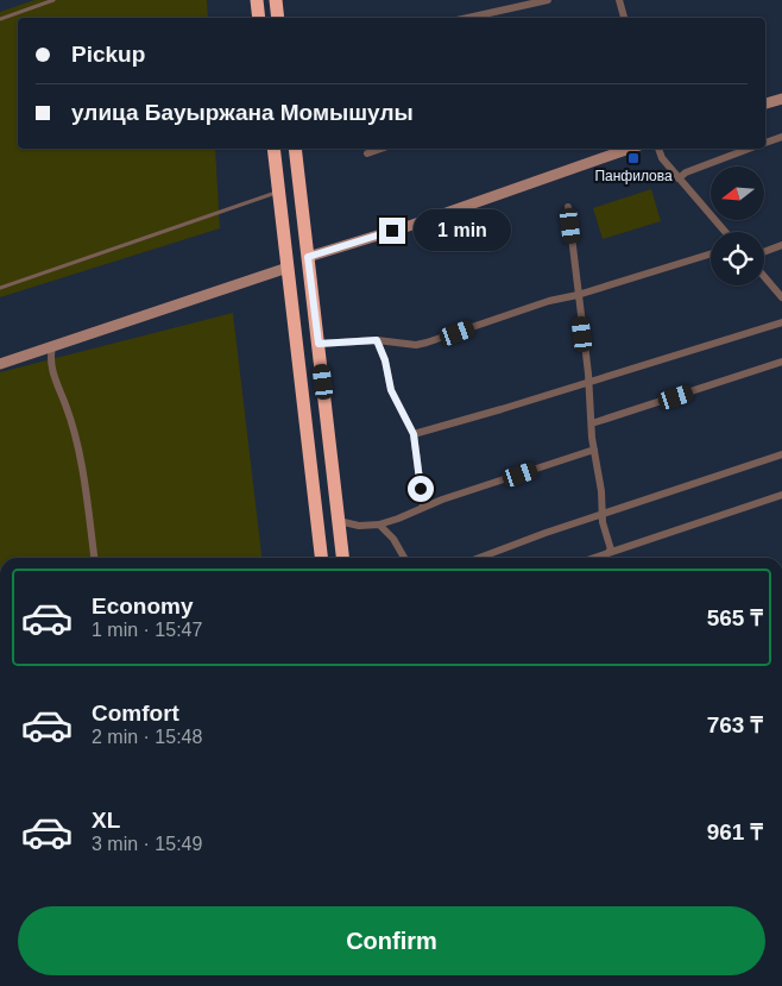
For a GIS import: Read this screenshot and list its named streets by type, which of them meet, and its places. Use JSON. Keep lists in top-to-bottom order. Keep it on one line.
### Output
{"places":{"transit":["Панфилова"]},"north":"left","page":{"banner":["Pickup","улица Бауыржана Момышулы"],"bubble":"1 min","list":[{"name":"Economy","note":"1 min · 15:47","value":"565 ₸"},{"name":"Comfort","note":"2 min · 15:48","value":"763 ₸"},{"name":"XL","note":"3 min · 15:49","value":"961 ₸"}],"buttons":"Confirm"}}
